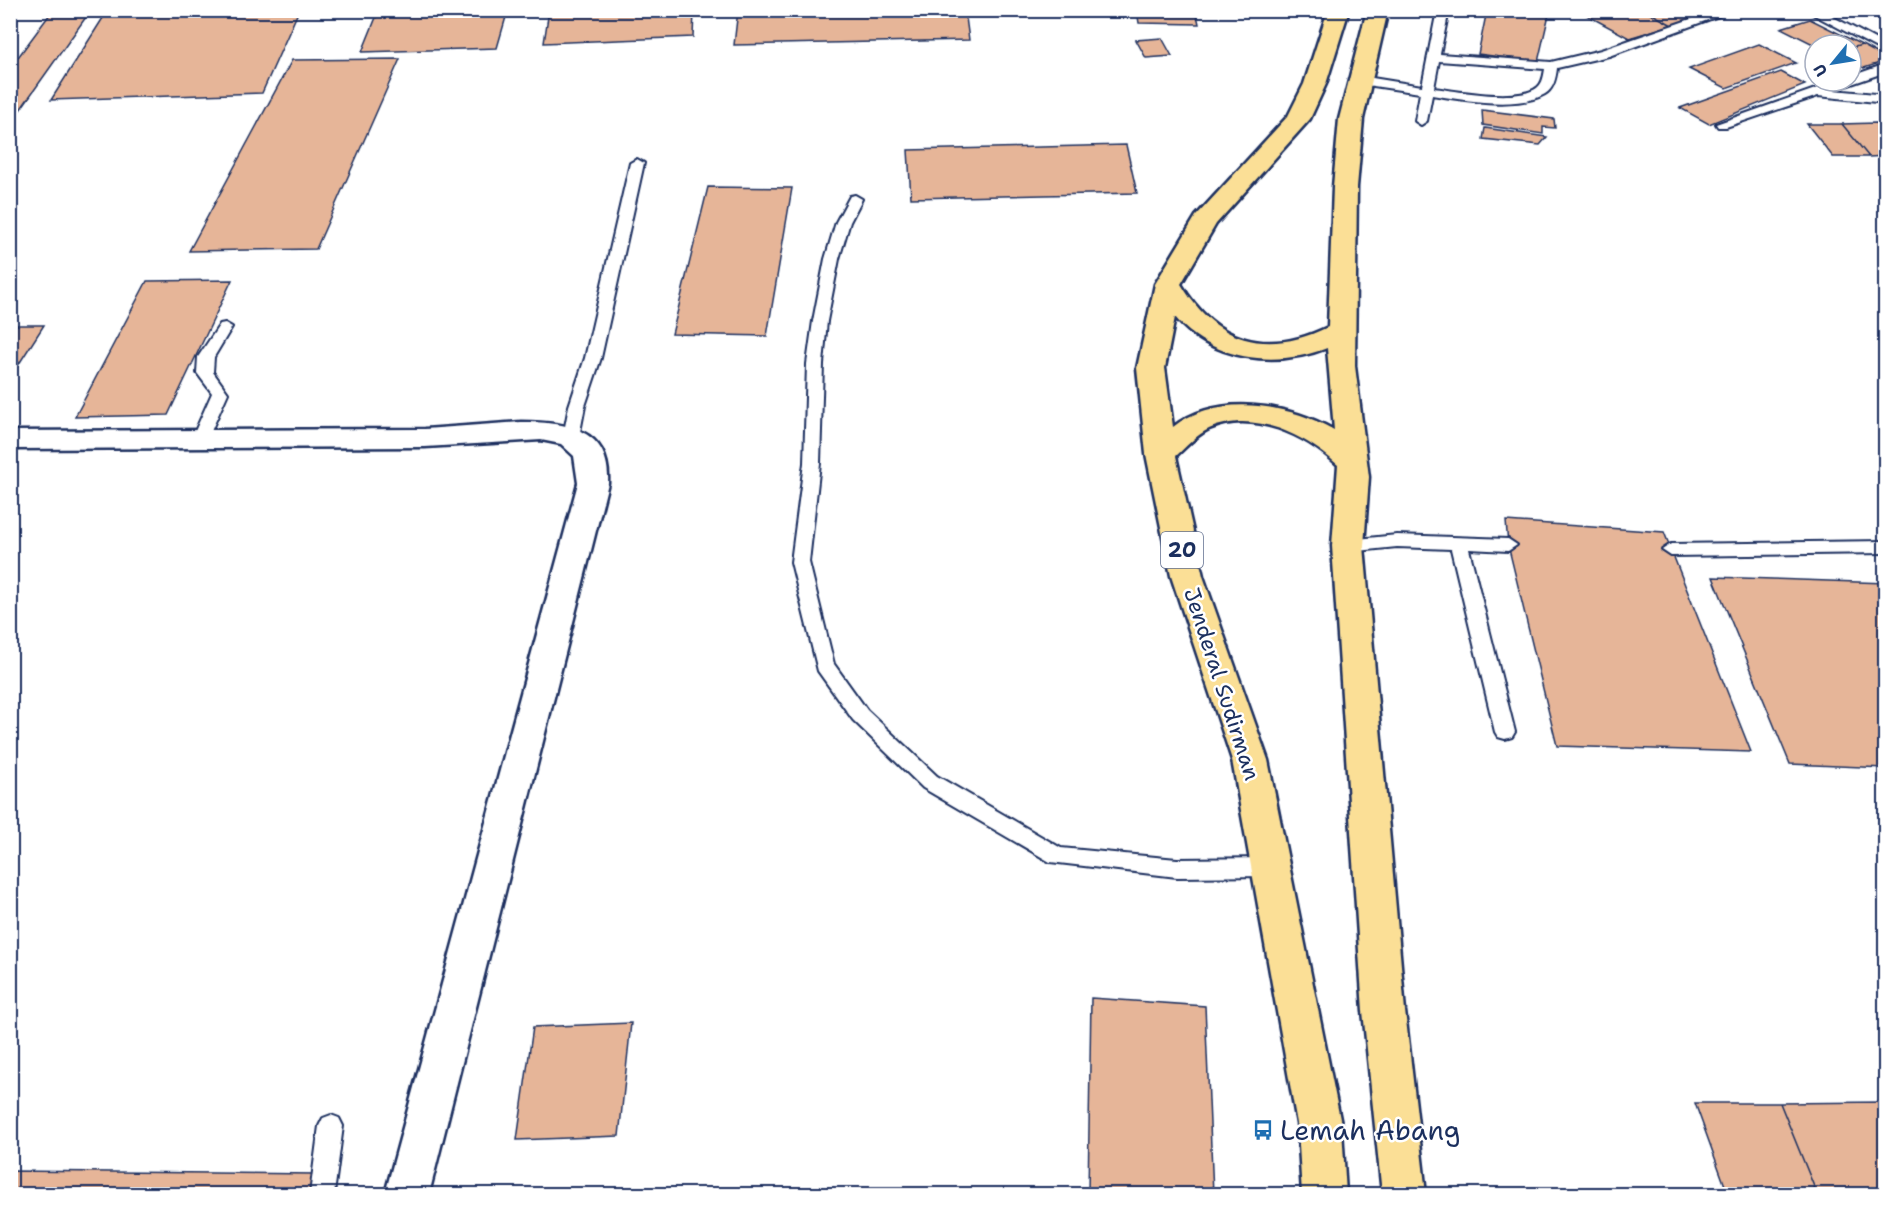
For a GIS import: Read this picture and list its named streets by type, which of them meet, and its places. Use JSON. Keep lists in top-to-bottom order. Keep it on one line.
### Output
{"streets":{"highway":["20","Jenderal Sudirman"]},"places":{"bus stop":["Lemah Abang"]},"north":"bottom left"}
